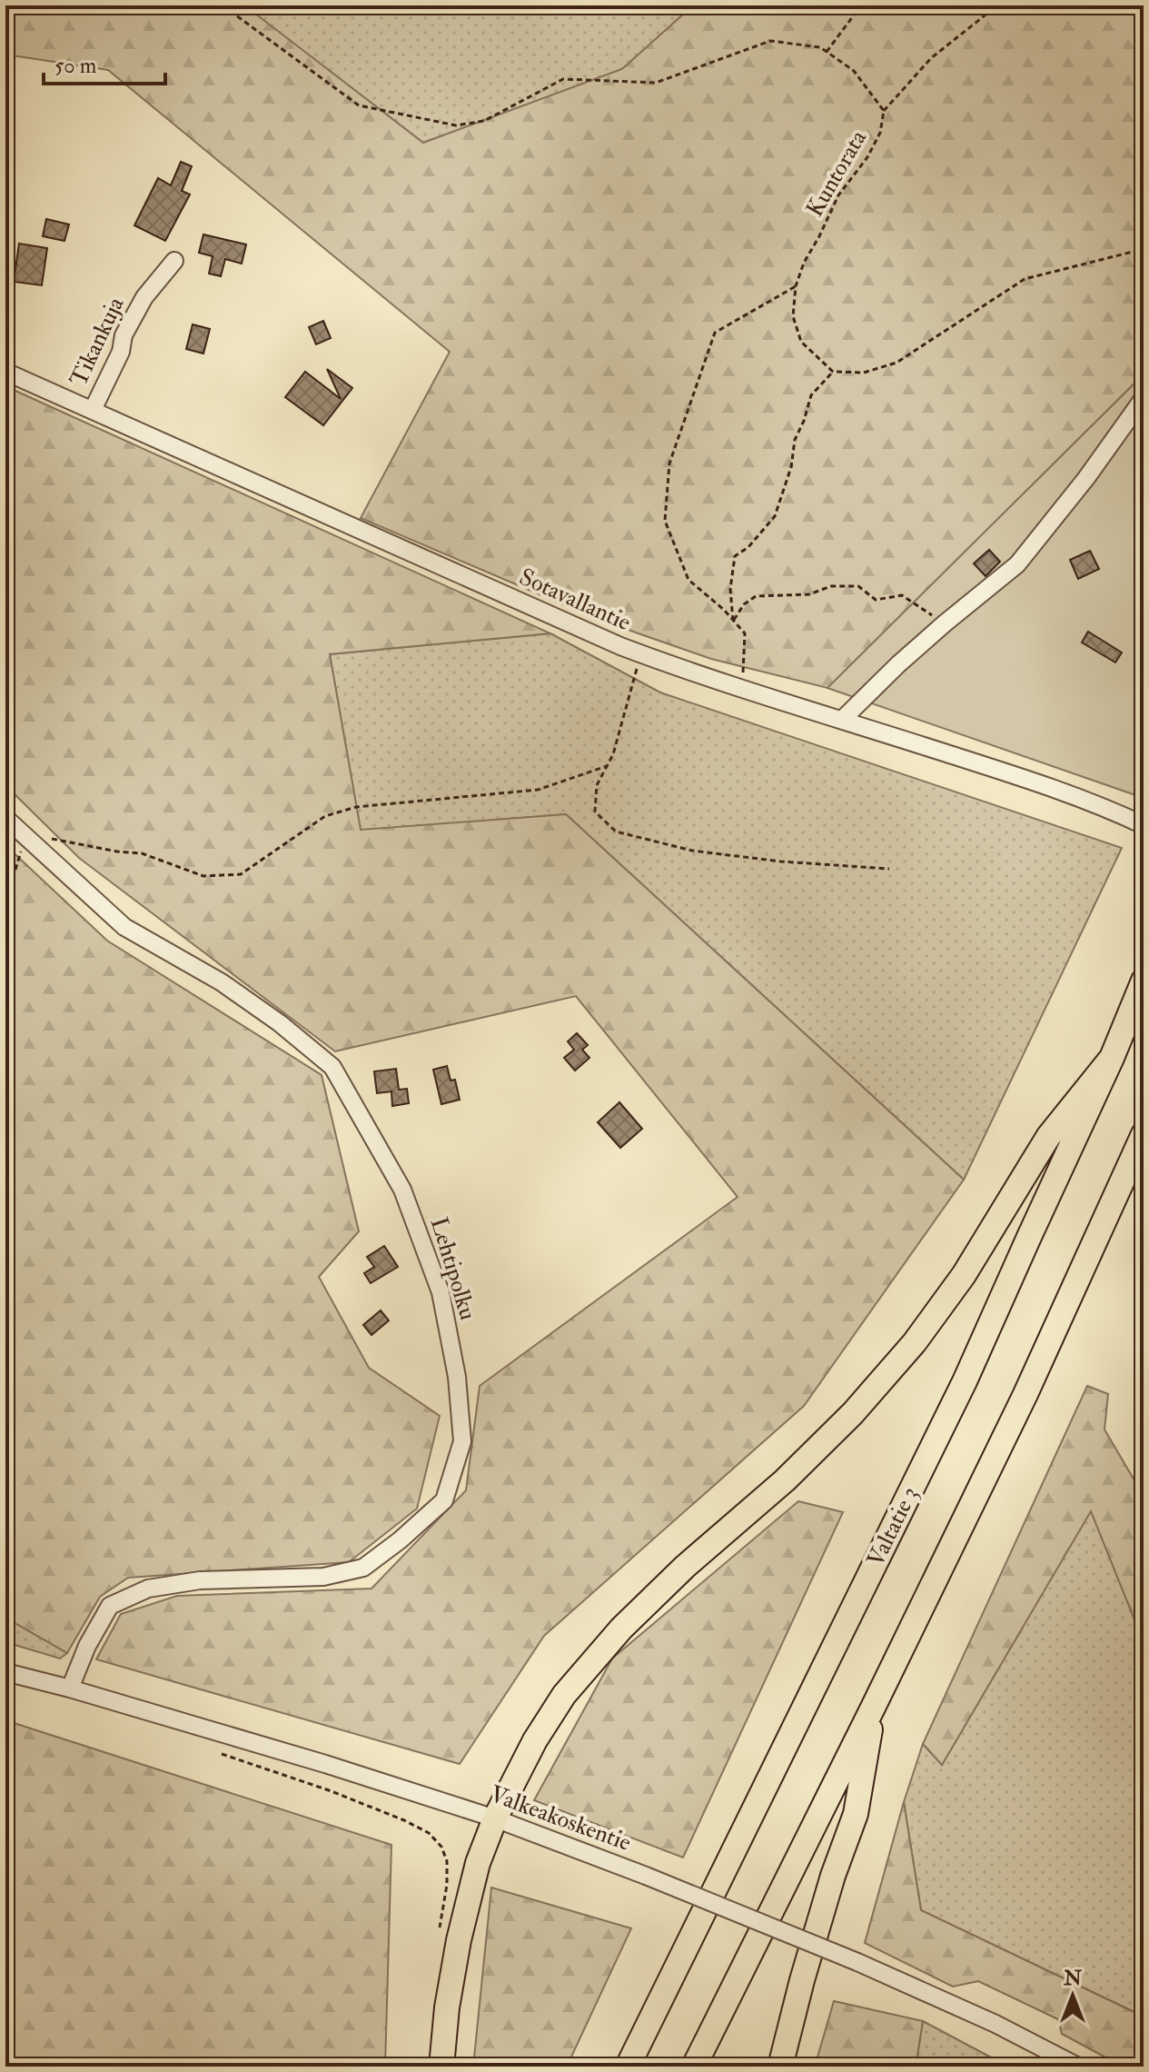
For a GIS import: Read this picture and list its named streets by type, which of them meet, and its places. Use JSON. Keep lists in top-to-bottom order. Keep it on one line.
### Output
{"streets":{"highway":["Valtatie 3"],"street":["Tikankuja","Sotavallantie","Lehtipolku","Valkeakoskentie"],"path":["Kuntorata"]},"crossings":[["Tikankuja","Sotavallantie"],["Lehtipolku","Valkeakoskentie"]],"scale_bar":"50 m","north":"top"}
